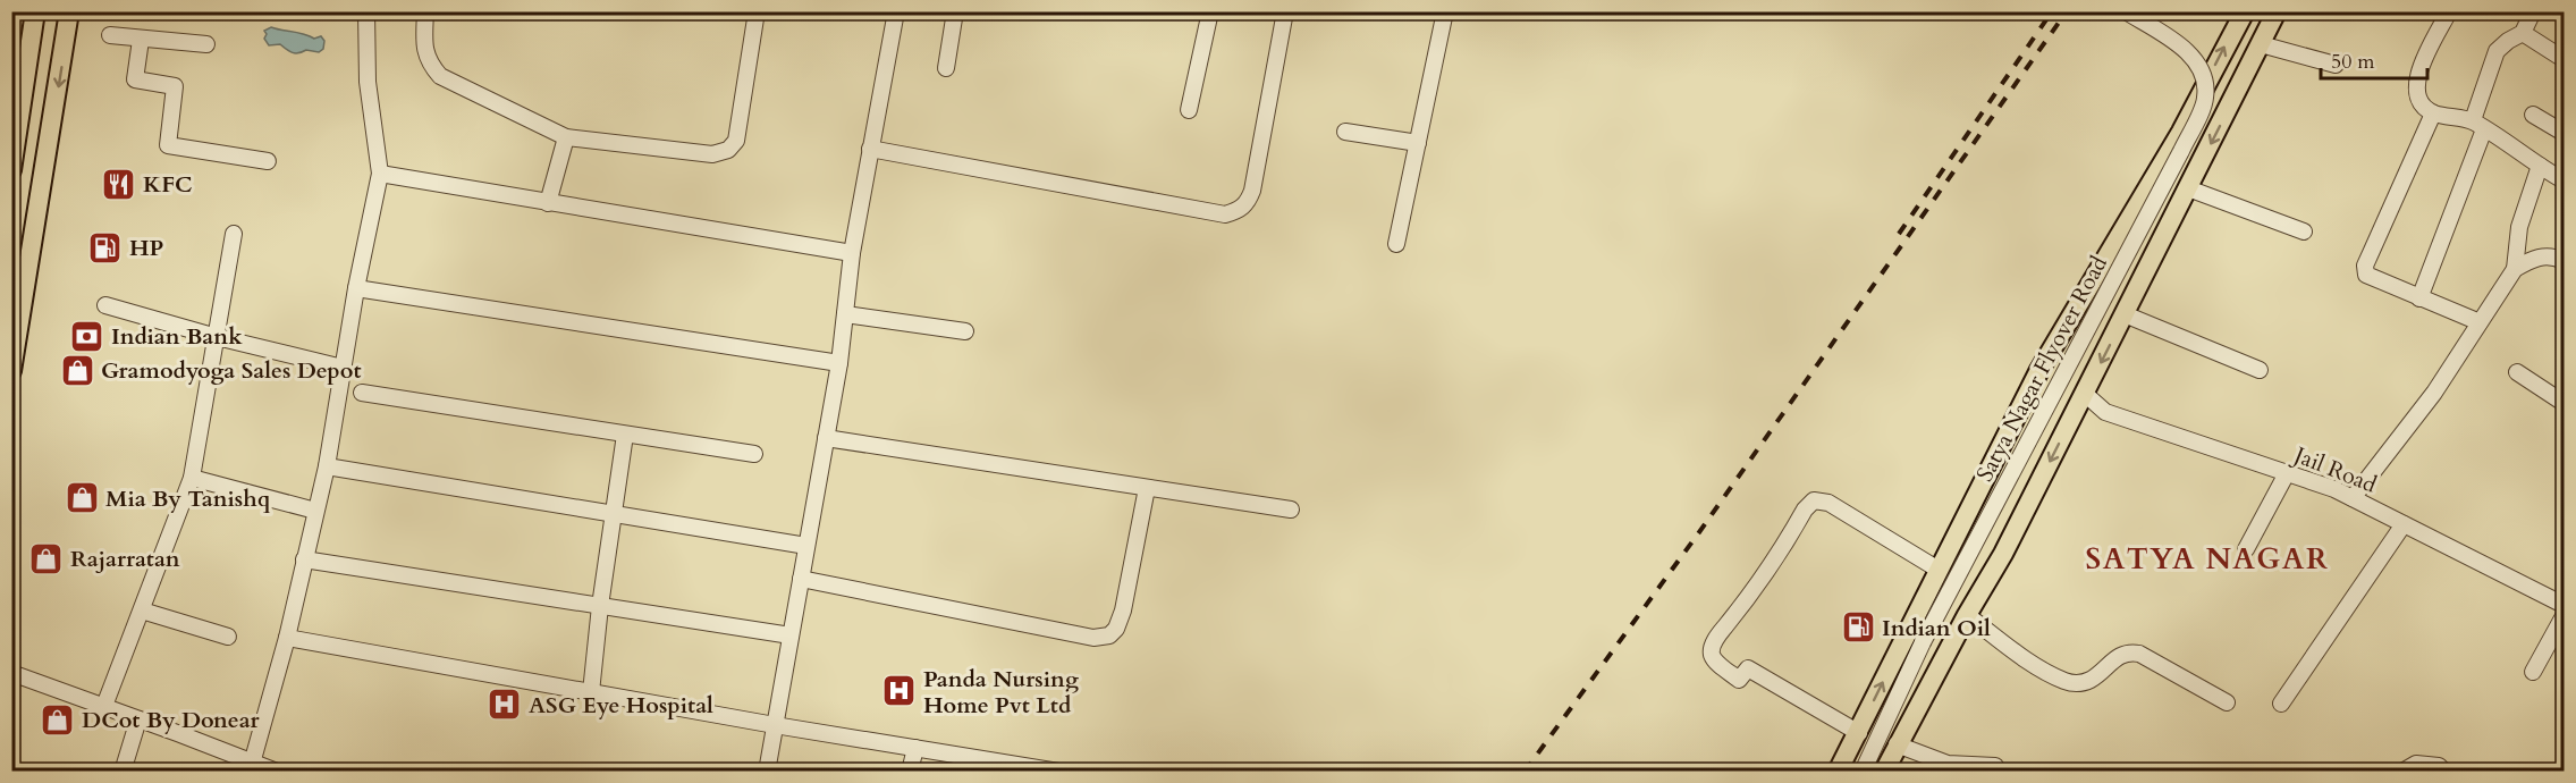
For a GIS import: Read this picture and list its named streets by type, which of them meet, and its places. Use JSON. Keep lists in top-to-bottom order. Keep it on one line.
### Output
{"streets":{"street":["Satya Nagar Flyover Road","Jail Road"]},"districts":["SATYA NAGAR"],"places":{"restaurant":["KFC"],"fuel station":["HP","Indian Oil"],"bank":["Indian Bank"],"shop":["Gramodyoga Sales Depot","Mia By Tanishq","Rajarratan","DCot By Donear"],"hospital":["Panda Nursing Home Pvt Ltd","ASG Eye Hospital"]},"scale_bar":"50 m"}
